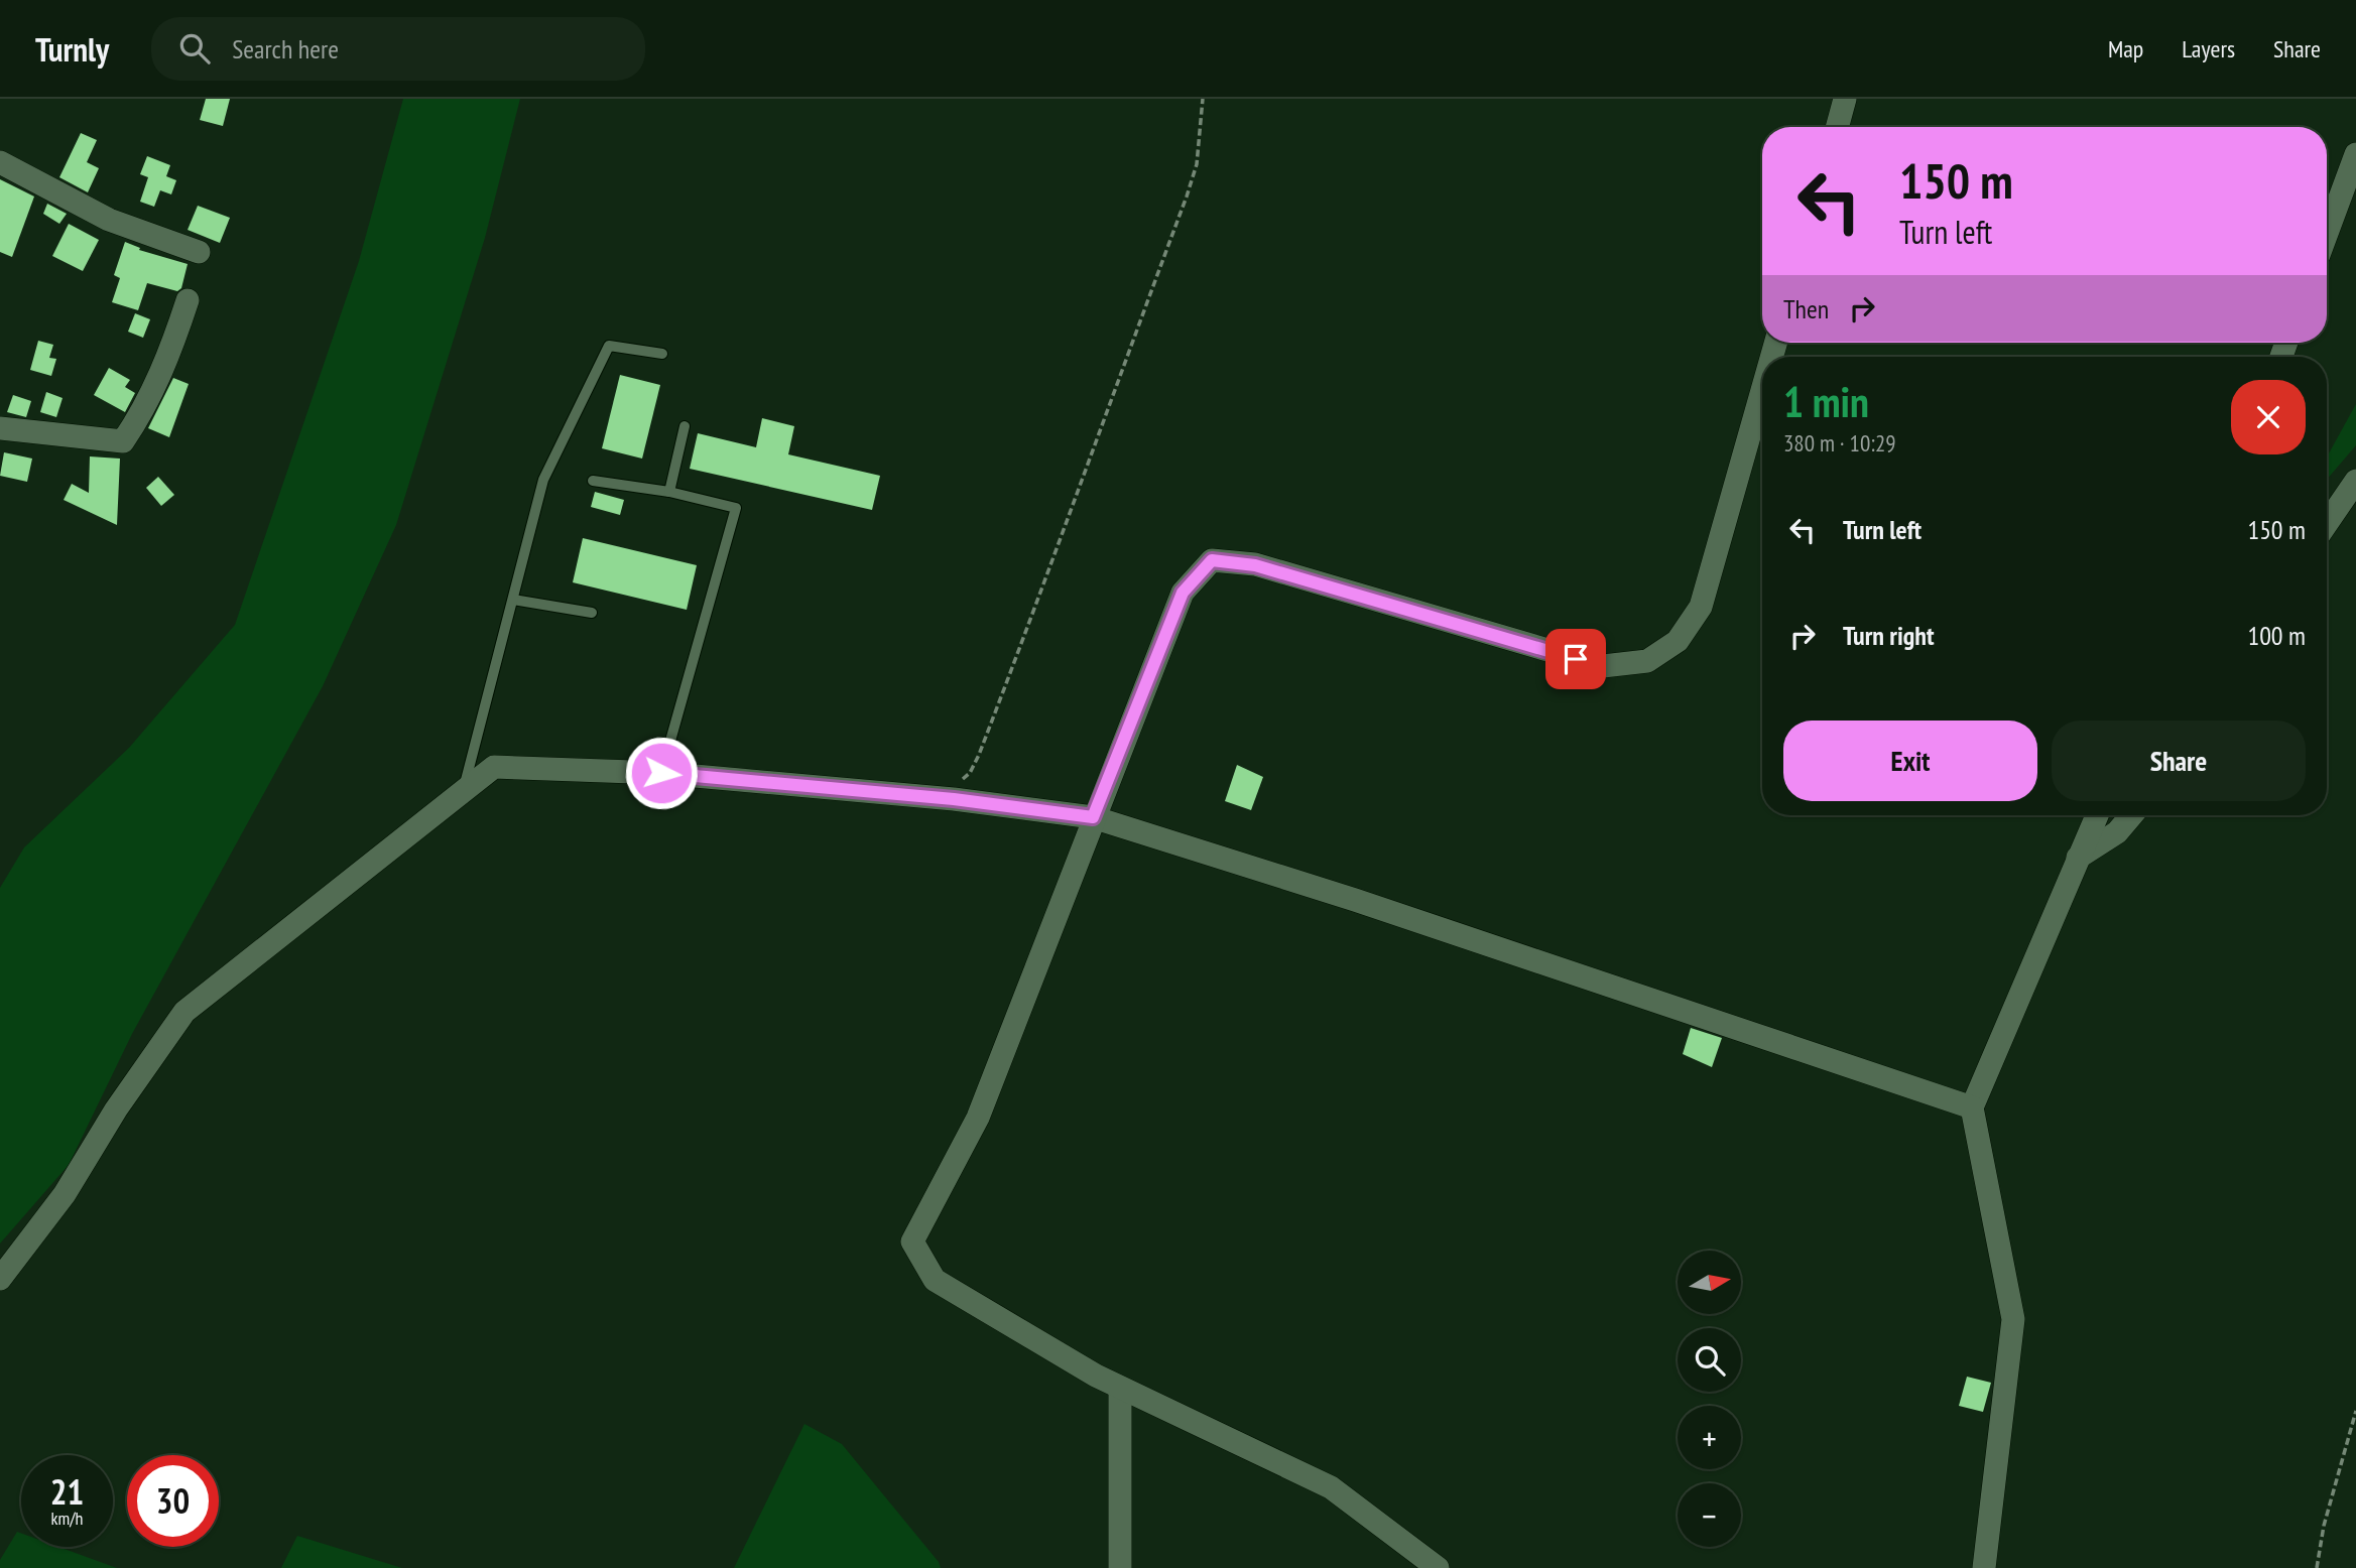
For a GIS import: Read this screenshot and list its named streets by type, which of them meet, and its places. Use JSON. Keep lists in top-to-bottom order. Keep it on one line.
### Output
{"north":"right","page":{"header":"Turnly","search":"Search here","nav":["Map","Layers","Share"],"turn":["150 m","Turn left"],"then":"Then","heading":["1 min","380 m · 10:29"],"list":[{"name":"Turn left","value":"150 m"},{"name":"Turn right","value":"100 m"}],"buttons":["Exit","Share"],"map_buttons":["+","−"],"speed":"21 km/h","limit":"30"}}
